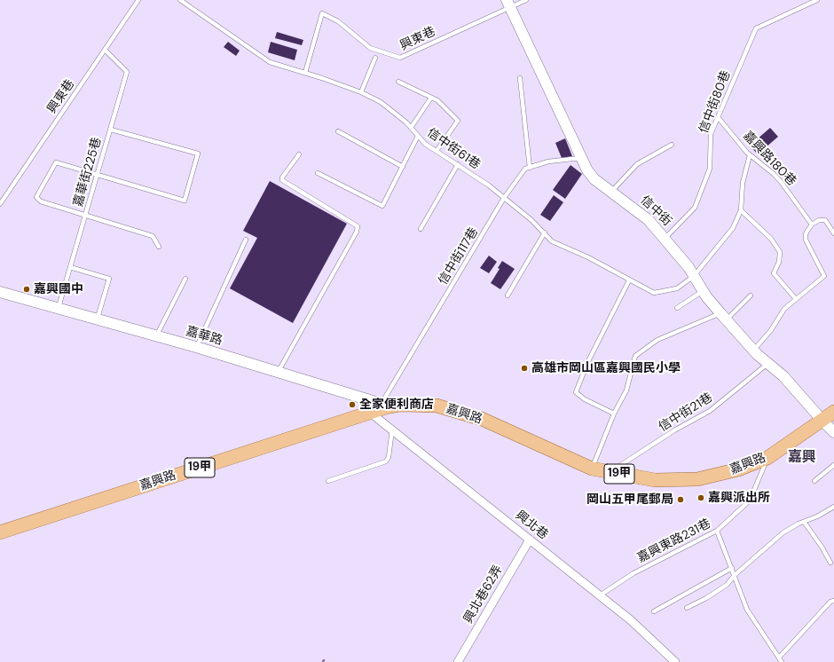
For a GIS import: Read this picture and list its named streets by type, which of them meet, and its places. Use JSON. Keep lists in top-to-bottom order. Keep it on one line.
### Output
{"streets":{"main road":["嘉興路","19甲"],"street":["信中街","嘉華路","興北巷","興北巷62弄"],"lane":["興東巷","信中街80巷","信中街61巷","嘉興路180巷","嘉華街225巷","信中街117巷","信中街21巷","嘉興東路231巷"]},"crossings":[["興東巷","信中街61巷"],["興東巷","嘉華街225巷"],["興東巷","信中街"],["信中街80巷","嘉興路180巷"],["信中街80巷","信中街"],["信中街61巷","信中街"],["信中街61巷","信中街117巷"],["嘉華街225巷","嘉華路"],["信中街","信中街117巷"],["信中街","信中街21巷"],["信中街","嘉興路"],["信中街117巷","嘉華路"],["嘉華路","嘉興路"],["信中街21巷","嘉興路"],["嘉興路","興北巷"],["嘉興路","嘉興東路231巷"],["興北巷","嘉興東路231巷"],["興北巷","興北巷62弄"]],"districts":["嘉興"],"places":["嘉興國中","高雄市岡山區嘉興國民小學","全家便利商店","嘉興派出所","岡山五甲尾郵局"]}
